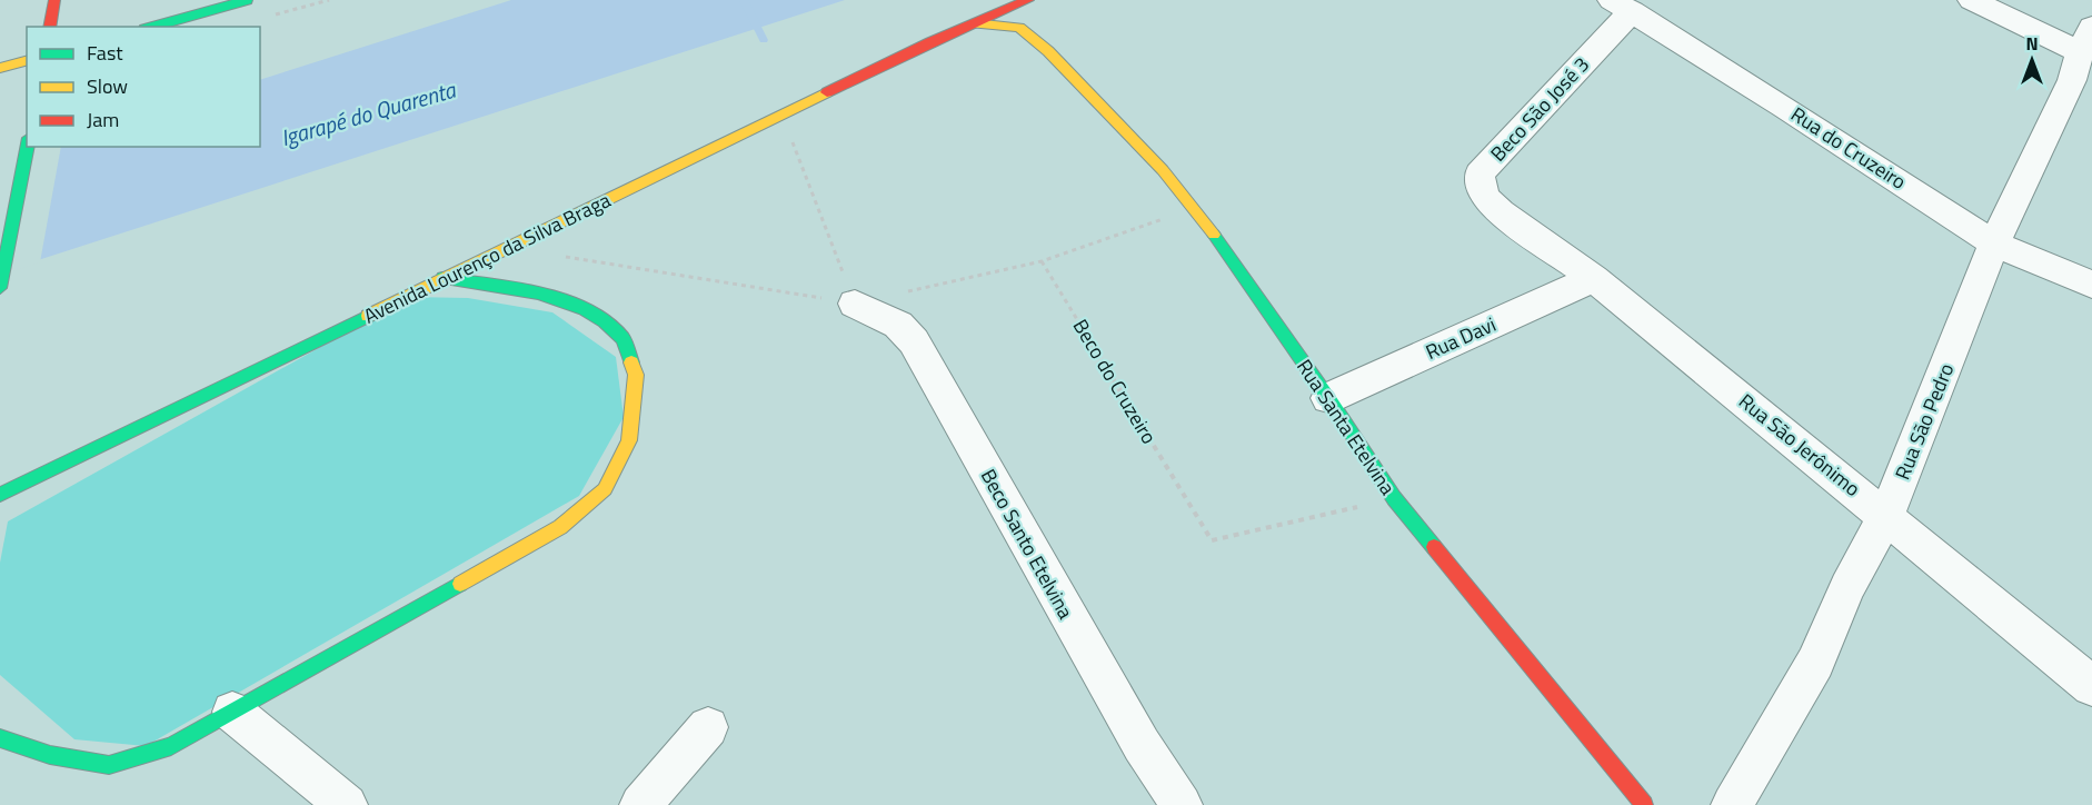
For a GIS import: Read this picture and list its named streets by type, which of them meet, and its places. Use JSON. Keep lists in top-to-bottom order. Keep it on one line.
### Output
{"streets":{"street":["Beco São José 3","Rua do Cruzeiro","Avenida Lourenço da Silva Braga","Rua Davi","Rua São Pedro","Rua Santa Etelvina","Rua São Jerônimo","Beco Santo Etelvina"],"path":["Beco do Cruzeiro"]},"crossings":[["Beco São José 3","Rua do Cruzeiro"],["Beco São José 3","Rua São Jerônimo"],["Rua do Cruzeiro","Rua São Pedro"],["Avenida Lourenço da Silva Braga","Rua Santa Etelvina"],["Rua Davi","Rua Santa Etelvina"],["Rua Davi","Rua São Jerônimo"],["Rua São Pedro","Rua São Jerônimo"]],"water":["Igarapé do Quarenta"],"legend":["Fast","Slow","Jam"],"north":"top"}
